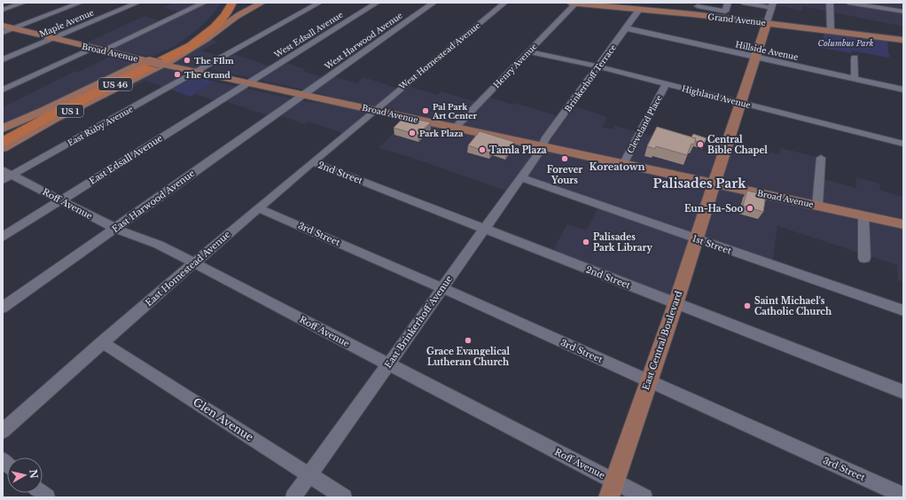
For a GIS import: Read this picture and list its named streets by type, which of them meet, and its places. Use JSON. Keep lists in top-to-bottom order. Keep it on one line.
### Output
{"streets":{"highway":["US 46","US 1"],"main road":["Grand Avenue","Broad Avenue","East Central Boulevard"],"street":["Maple Avenue","West Edsall Avenue","West Harwood Avenue","Hillside Avenue","West Homestead Avenue","Henry Avenue","Brinkerhoff Terrace","Highland Avenue","Cleveland Place","East Ruby Avenue","East Edsall Avenue","2nd Street","East Harwood Avenue","Roff Avenue","3rd Street","1st Street","East Homestead Avenue","East Brinkerhoff Avenue","Glen Avenue"]},"crossings":[["Grand Avenue","Henry Avenue"],["Grand Avenue","Brinkerhoff Terrace"],["Grand Avenue","East Central Boulevard"],["Maple Avenue","Broad Avenue"],["West Edsall Avenue","Broad Avenue"],["West Edsall Avenue","East Edsall Avenue"],["West Harwood Avenue","Broad Avenue"],["West Harwood Avenue","East Harwood Avenue"],["Hillside Avenue","Brinkerhoff Terrace"],["Hillside Avenue","East Central Boulevard"],["Broad Avenue","West Homestead Avenue"],["Broad Avenue","Henry Avenue"],["Broad Avenue","Brinkerhoff Terrace"],["Broad Avenue","US 1"],["Broad Avenue","Cleveland Place"],["Broad Avenue","East Ruby Avenue"],["Broad Avenue","East Edsall Avenue"],["Broad Avenue","East Harwood Avenue"],["Broad Avenue","East Homestead Avenue"],["Broad Avenue","East Brinkerhoff Avenue"],["Broad Avenue","East Central Boulevard"],["West Homestead Avenue","East Homestead Avenue"],["Henry Avenue","Highland Avenue"],["Brinkerhoff Terrace","Highland Avenue"],["Brinkerhoff Terrace","East Brinkerhoff Avenue"],["Highland Avenue","Cleveland Place"],["Highland Avenue","East Central Boulevard"],["East Ruby Avenue","Roff Avenue"],["East Edsall Avenue","Roff Avenue"],["2nd Street","East Homestead Avenue"],["2nd Street","East Brinkerhoff Avenue"],["2nd Street","East Central Boulevard"],["East Harwood Avenue","Roff Avenue"],["Roff Avenue","East Homestead Avenue"],["Roff Avenue","East Brinkerhoff Avenue"],["Roff Avenue","East Central Boulevard"],["3rd Street","East Homestead Avenue"],["3rd Street","East Brinkerhoff Avenue"],["3rd Street","East Central Boulevard"],["1st Street","East Brinkerhoff Avenue"],["1st Street","East Central Boulevard"],["East Homestead Avenue","Glen Avenue"],["East Brinkerhoff Avenue","Glen Avenue"]],"districts":["Koreatown","Palisades Park"],"parks":["Columbus Park"],"places":["The FIlm","The Grand","Pal Park Art Center","Park Plaza","Central Bible Chapel","Tamla Plaza","Forever Yours","Eun-Ha-Soo","Palisades Park Library","Saint Michael's Catholic Church","Grace Evangelical Lutheran Church"],"north":"right"}
